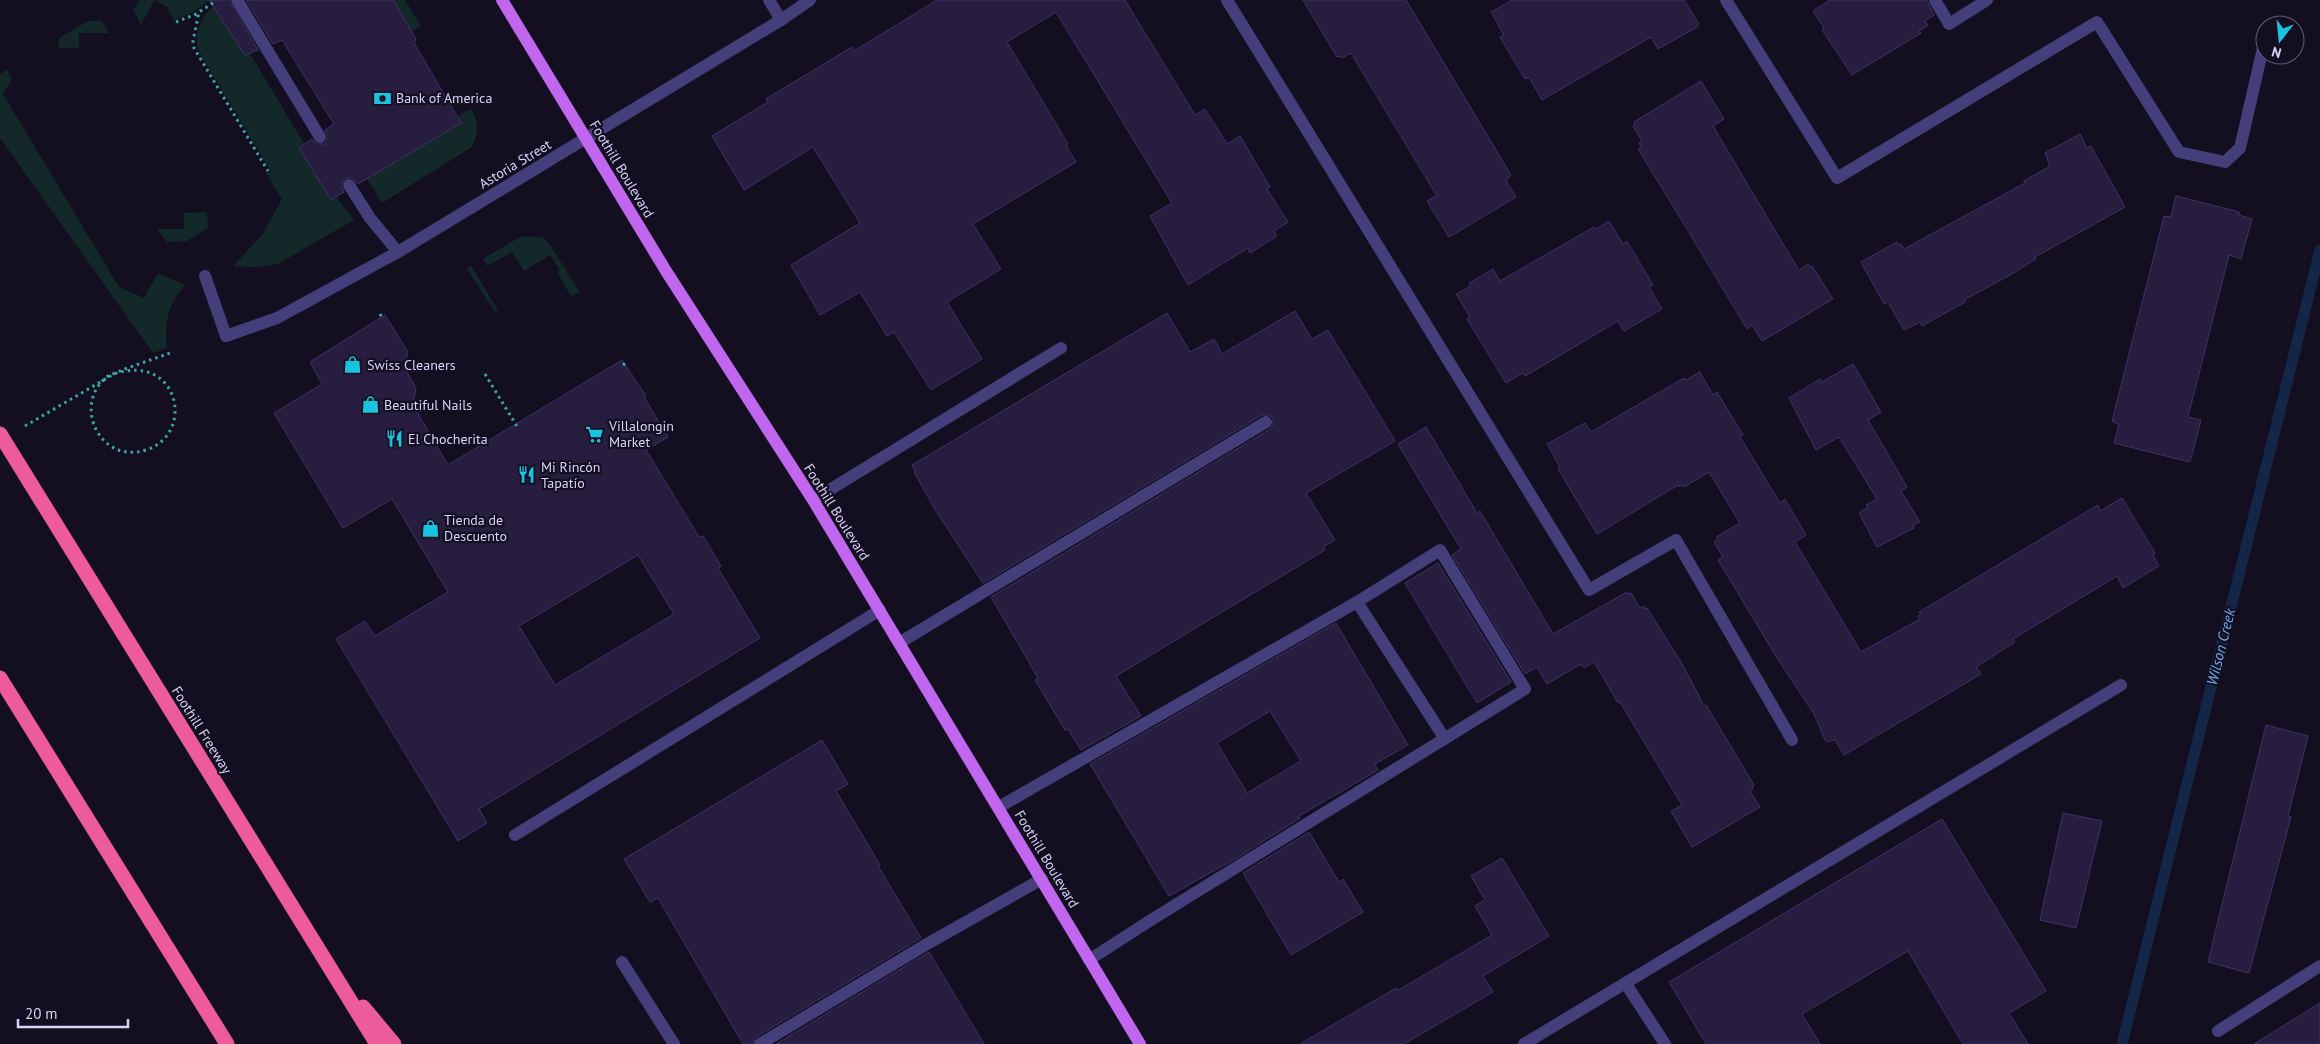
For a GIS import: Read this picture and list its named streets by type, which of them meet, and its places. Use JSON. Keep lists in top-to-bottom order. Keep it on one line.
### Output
{"streets":{"highway":["Foothill Freeway"],"main road":["Foothill Boulevard"],"street":["Astoria Street"]},"crossings":[["Astoria Street","Foothill Boulevard"]],"water":["Wilson Creek"],"places":{"bank":["Bank of America"],"shop":["Swiss Cleaners","Beautiful Nails","Tienda de Descuento"],"supermarket":["Villalongin Market"],"restaurant":["El Chocherita","Mi Rincón Tapatío"]},"scale_bar":"20 m","north":"bottom"}
